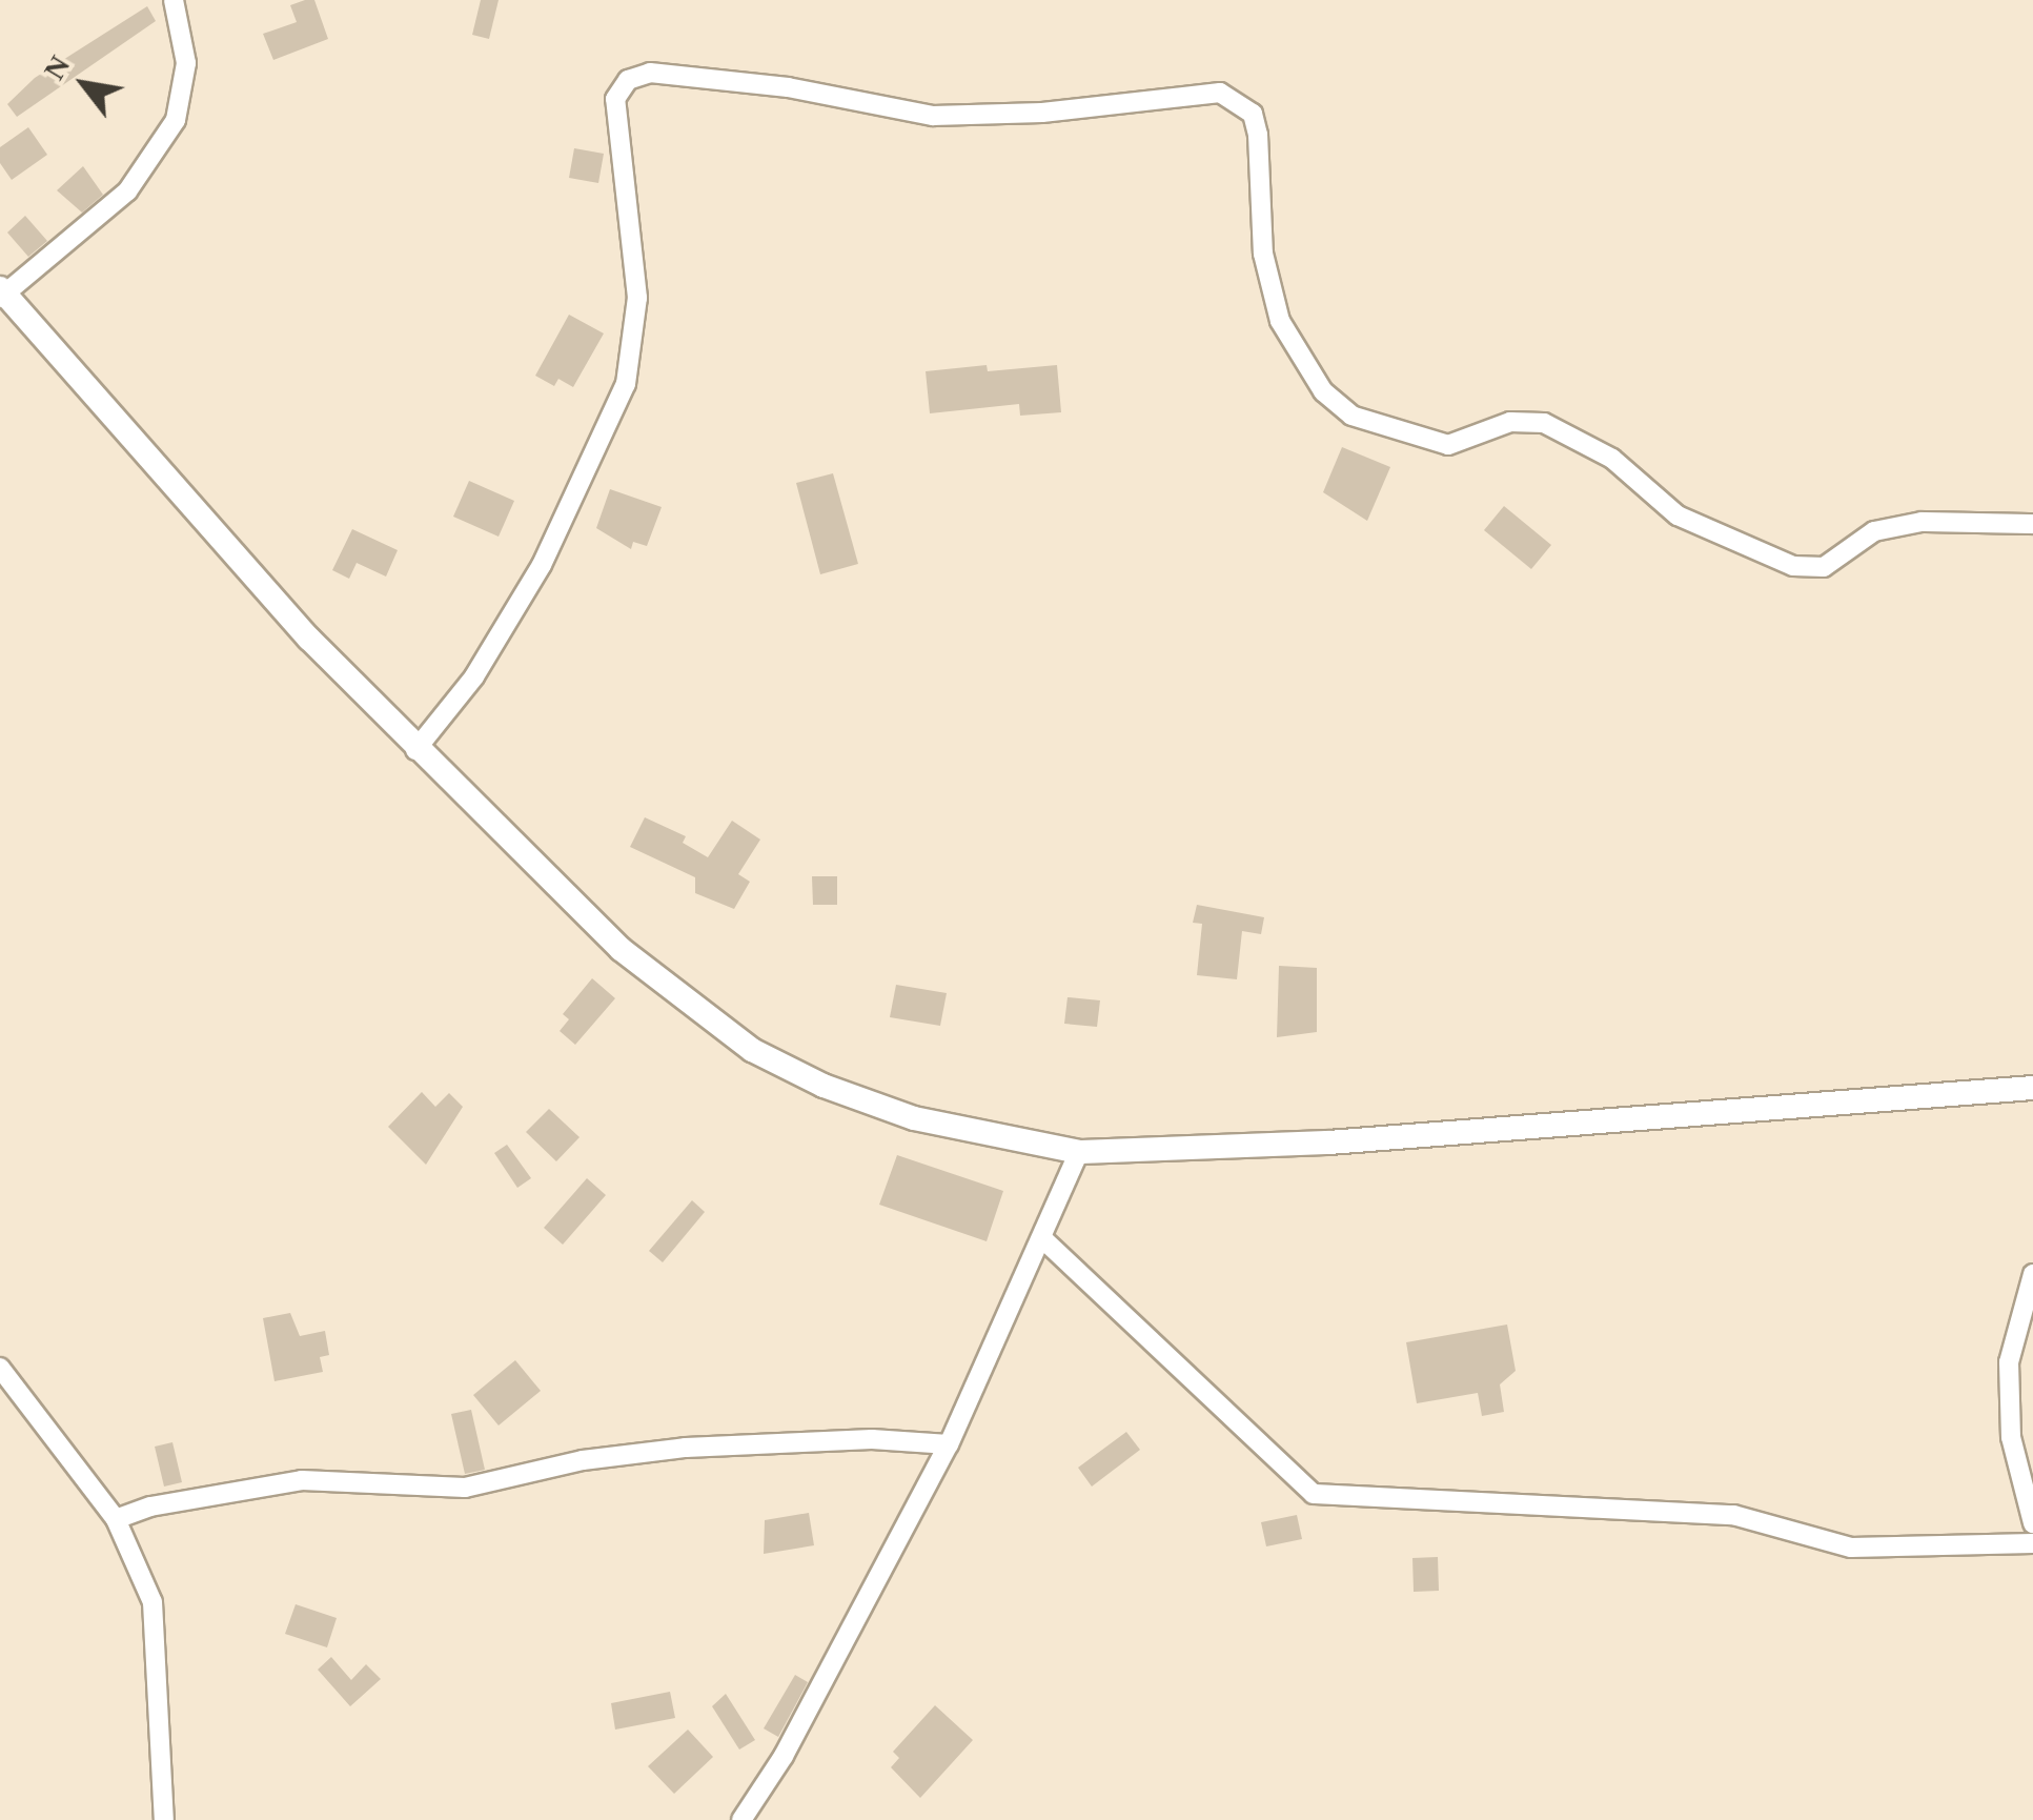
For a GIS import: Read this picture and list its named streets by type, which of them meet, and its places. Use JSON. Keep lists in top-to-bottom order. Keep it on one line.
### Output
{"north":"top left"}
